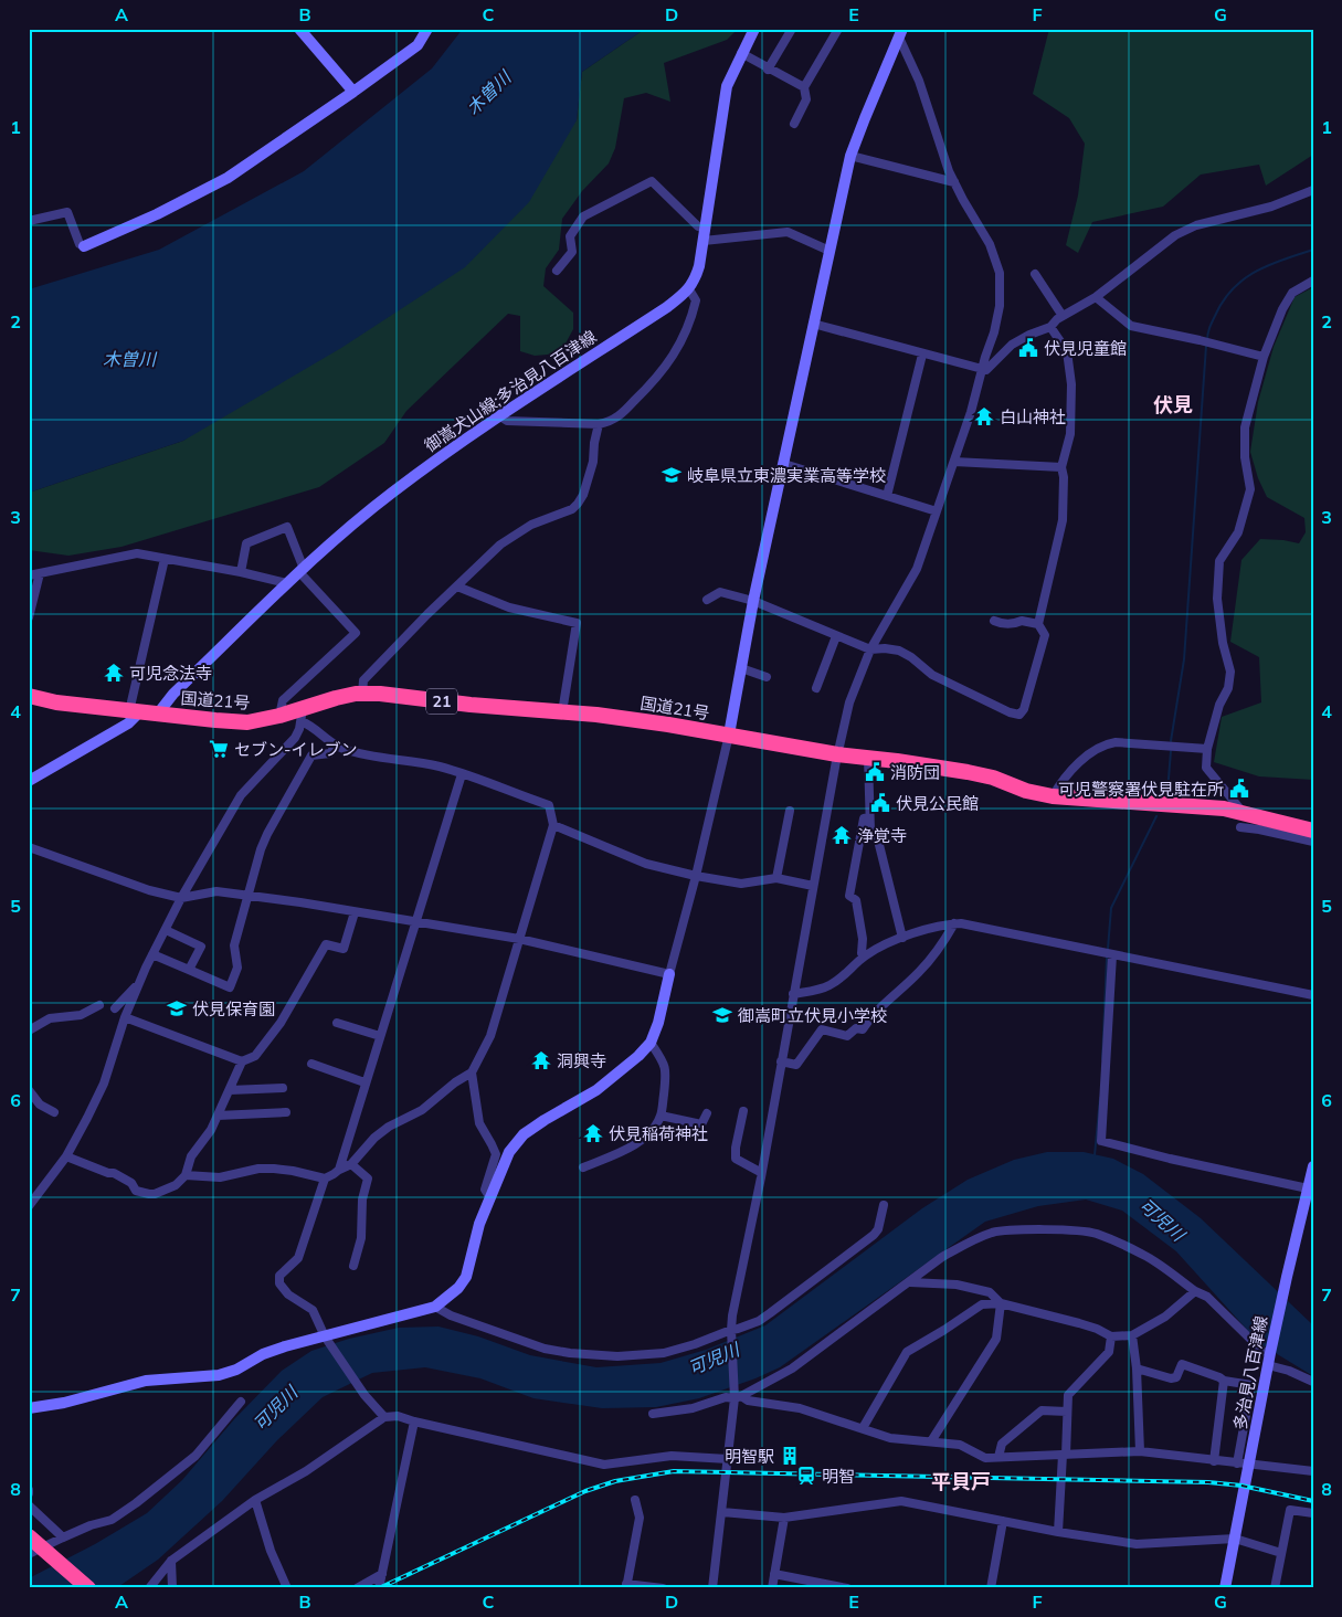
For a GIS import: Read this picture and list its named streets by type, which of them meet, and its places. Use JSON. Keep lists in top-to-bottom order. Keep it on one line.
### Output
{"streets":{"highway":["国道21号","21"],"street":["御嵩犬山線;多治見八百津線","多治見八百津線"]},"crossings":[["御嵩犬山線;多治見八百津線","国道21号"]],"districts":["伏見","平貝戸"],"water":["木曽川","可児川"],"places":{"public building":["伏見児童館","消防団","可児警察署伏見駐在所","伏見公民館"],"temple":["白山神社","可児念法寺","浄覚寺","洞興寺","伏見稲荷神社"],"school or university":["岐阜県立東濃実業高等学校","伏見保育園","御嵩町立伏見小学校"],"supermarket":["セブン-イレブン"],"building":["明智駅"],"station":["明智"]},"grid":{"columns":["A","B","C","D","E","F","G"],"rows":["1","2","3","4","5","6","7","8"]}}
